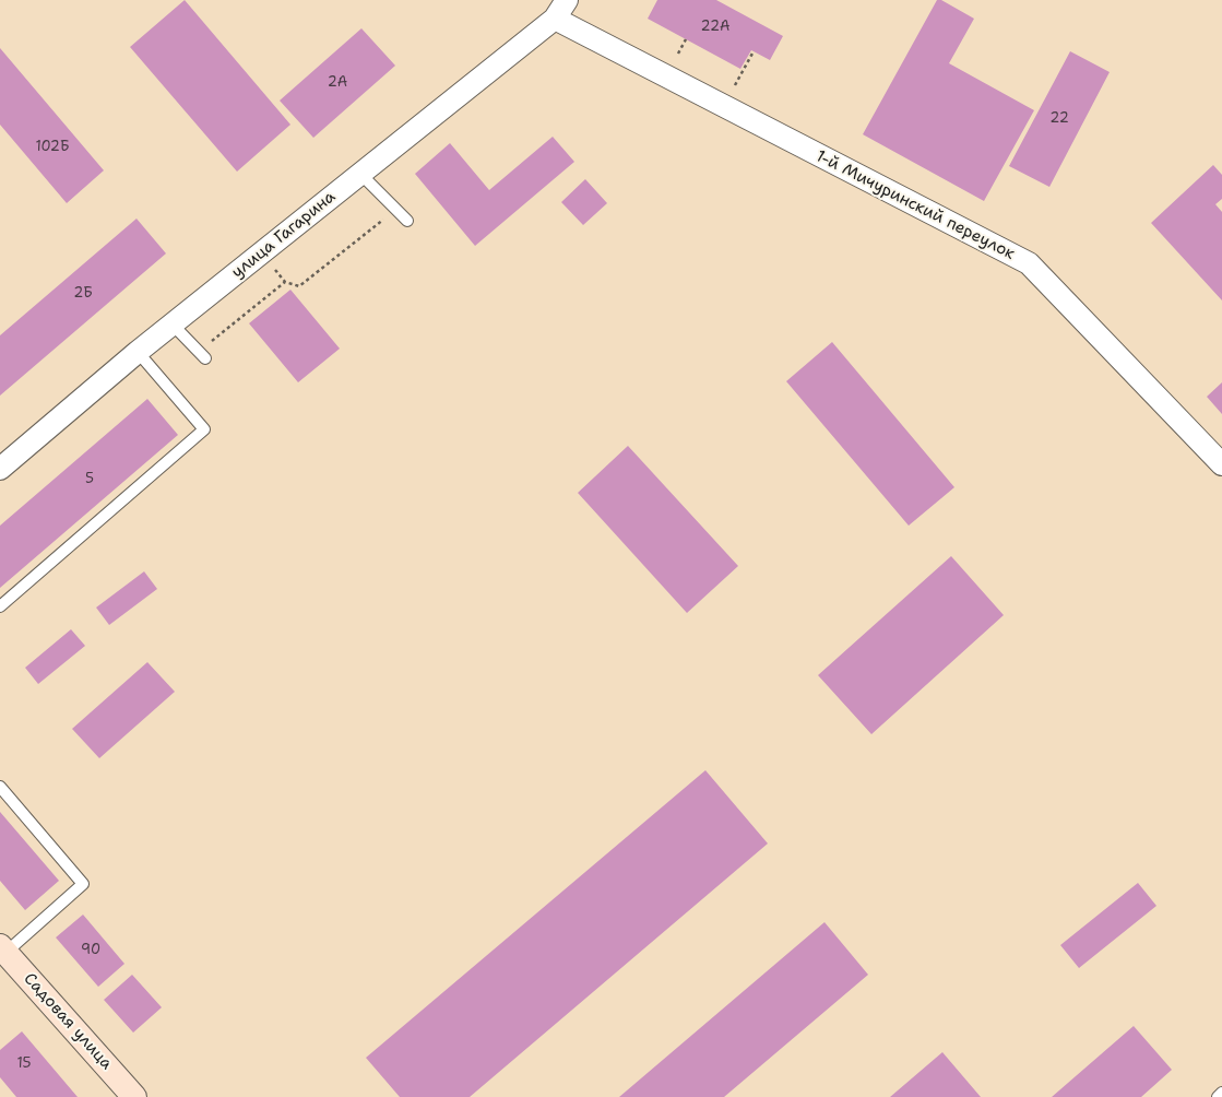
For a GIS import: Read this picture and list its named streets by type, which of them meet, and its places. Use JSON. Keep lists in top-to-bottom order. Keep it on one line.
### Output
{"streets":{"main road":["Садовая улица"],"street":["1-й Мичуринский переулок","улица Гагарина"]},"crossings":[["1-й Мичуринский переулок","улица Гагарина"]],"house_numbers":["22А","2А","22","102Б","2Б","5","90","15"]}
